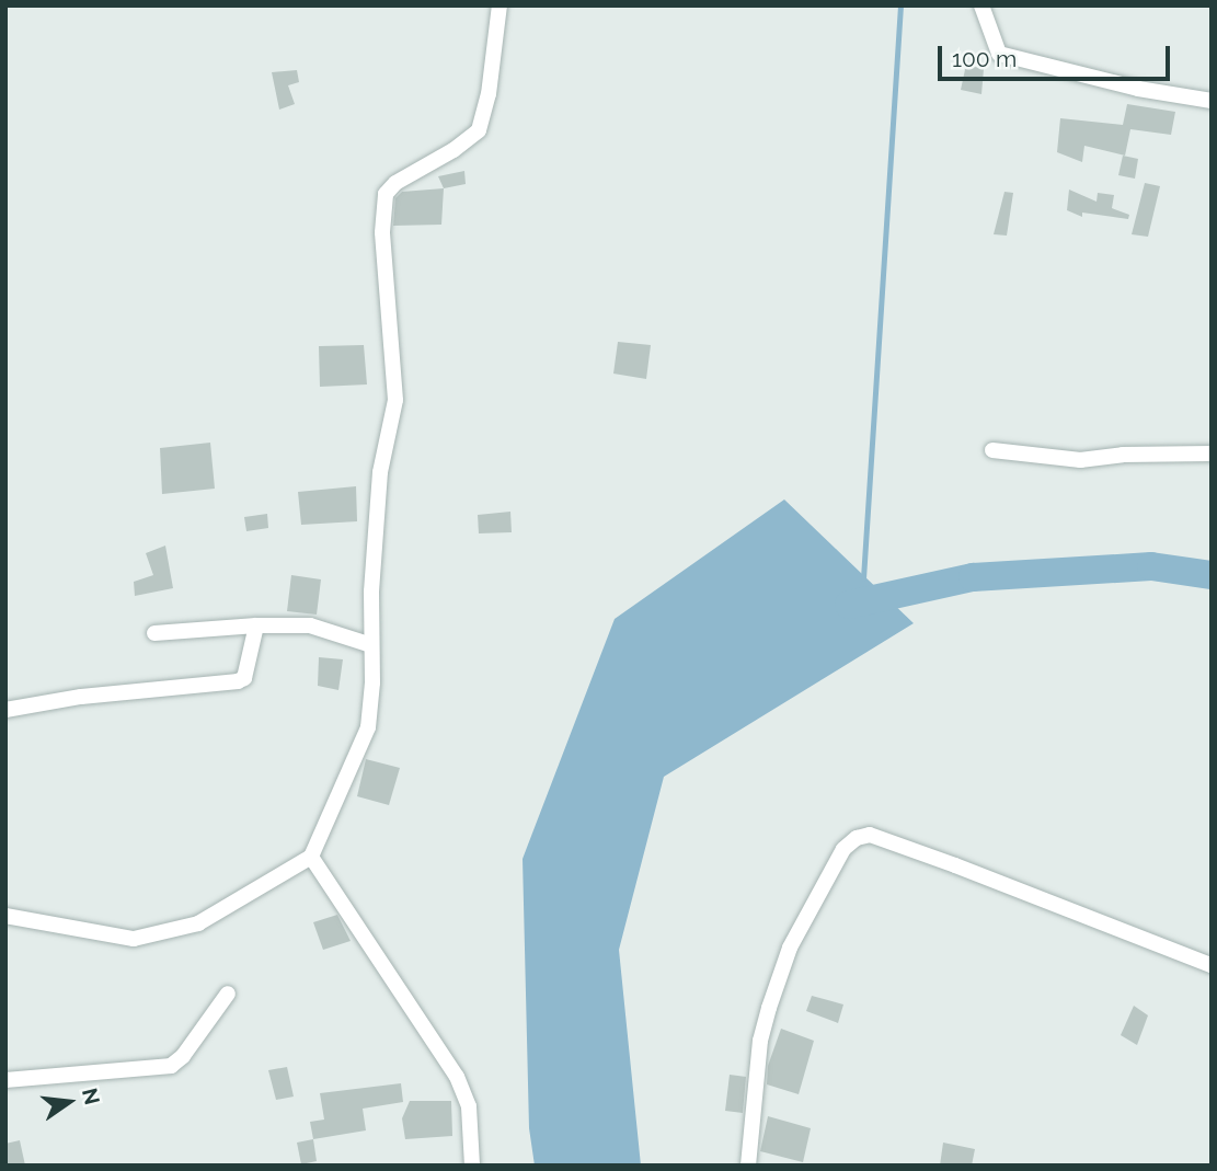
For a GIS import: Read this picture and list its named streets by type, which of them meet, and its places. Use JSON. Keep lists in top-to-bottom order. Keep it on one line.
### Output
{"scale_bar":"100 m","north":"right"}
